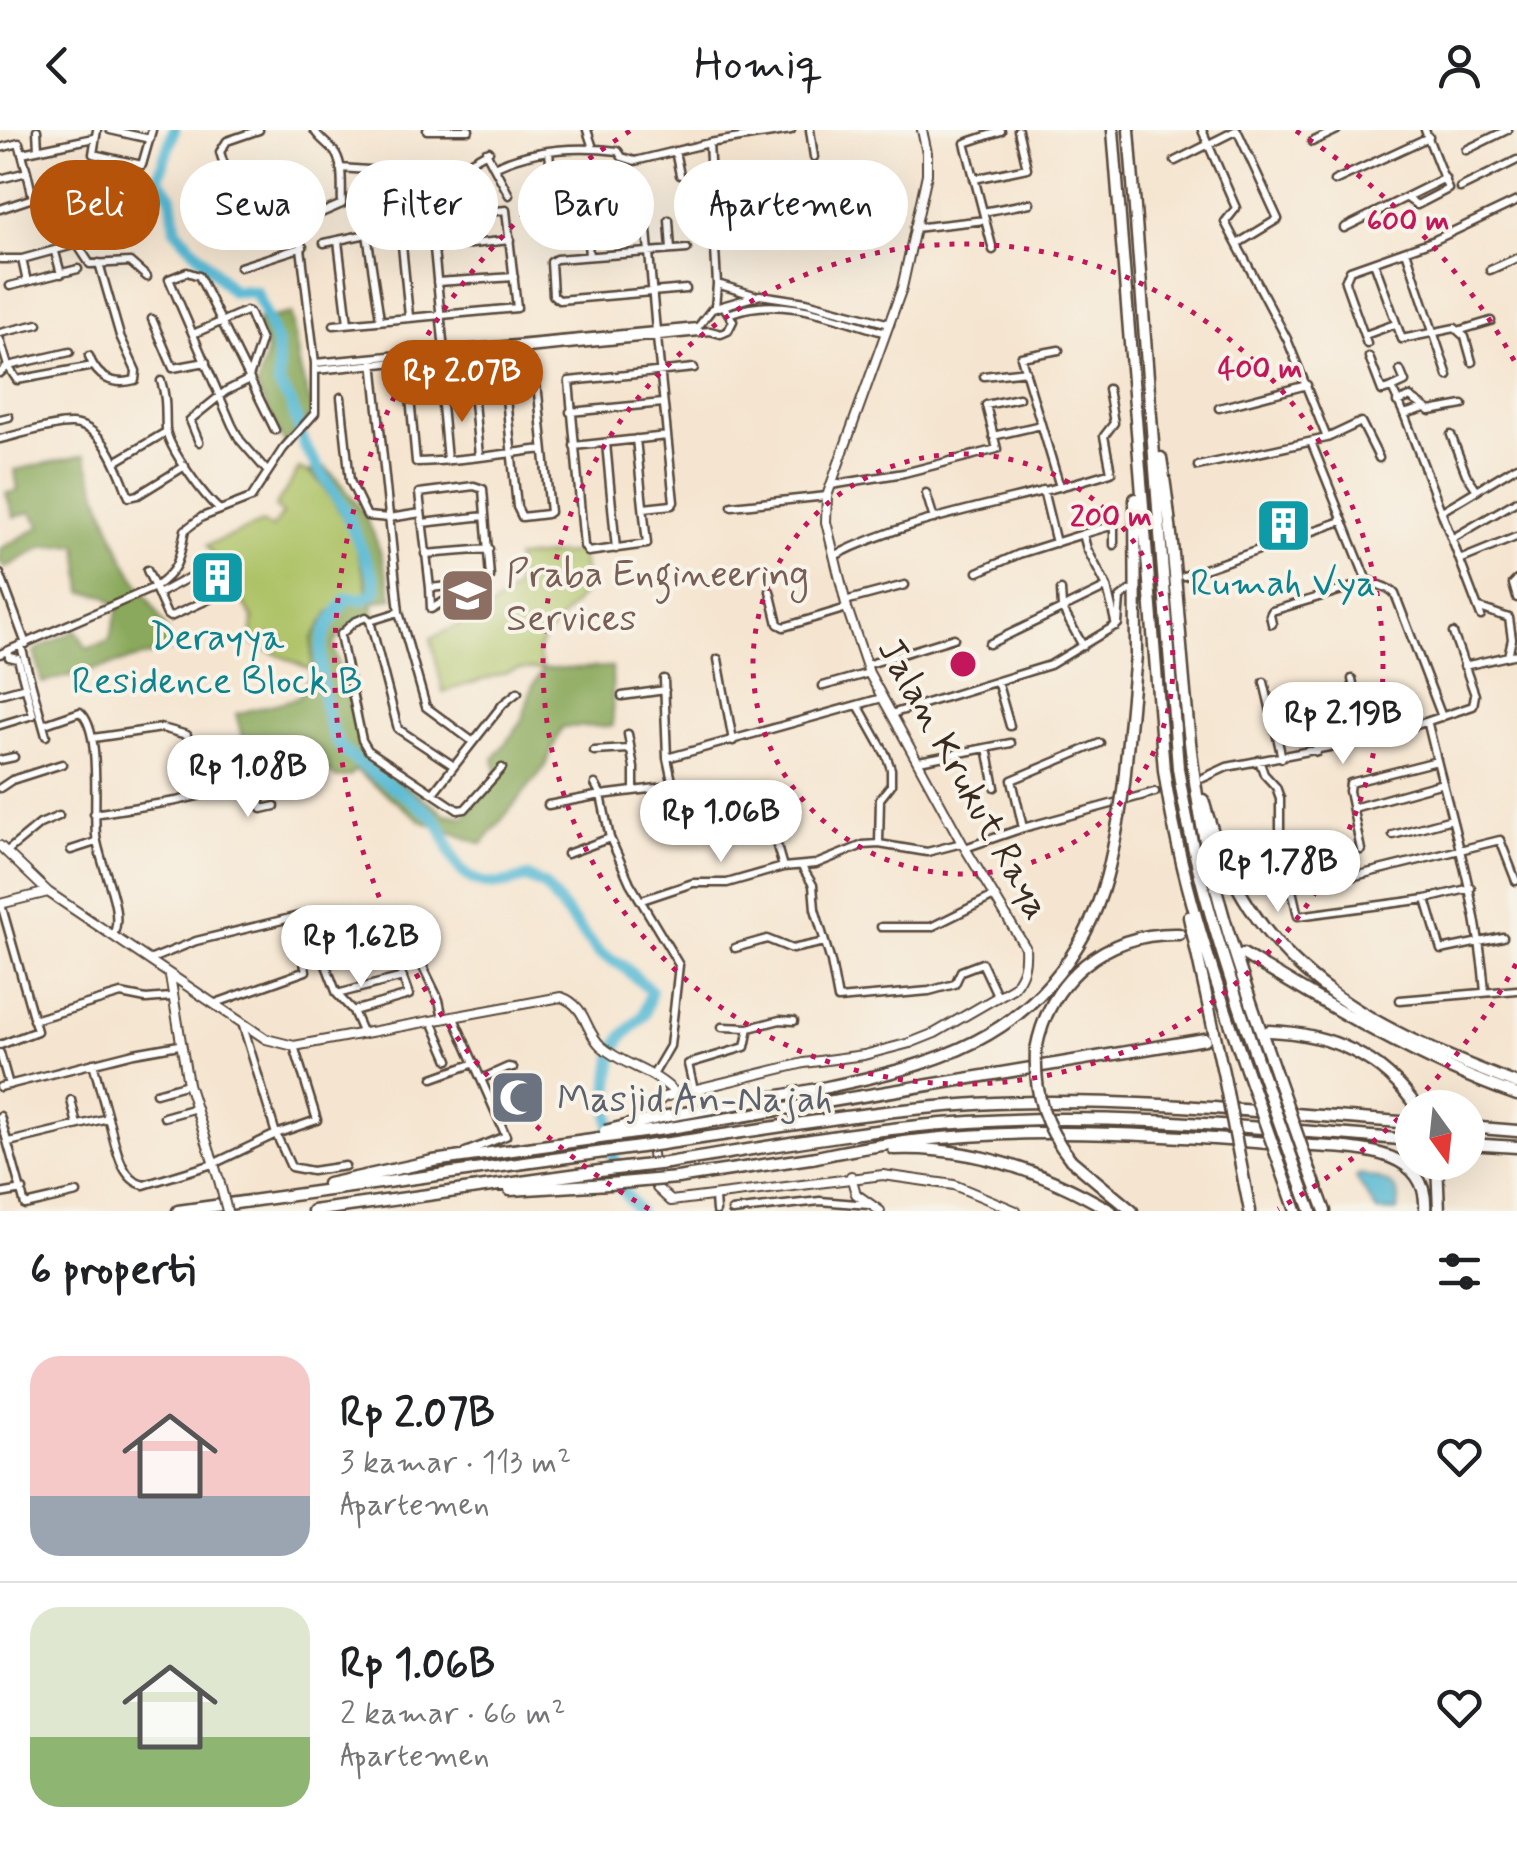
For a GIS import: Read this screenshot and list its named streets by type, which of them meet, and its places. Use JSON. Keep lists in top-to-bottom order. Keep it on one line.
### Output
{"streets":{"street":["Jalan Krukut Raya"]},"places":{"building":["Rumah Vya","Derayya Residence Block B"],"school or university":["Praba Engineering Services"],"mosque":["Masjid An-Najah"]},"north":"bottom","page":{"header":"Homiq","chip":["Beli","Sewa","Filter","Baru","Apartemen"],"price":["Rp 2.07B","Rp 2.19B","Rp 1.08B","Rp 1.06B","Rp 1.78B","Rp 1.62B"],"heading":"6 properti","list":[{"name":"Rp 2.07B","note":"3 kamar · 113 m² · Apartemen"},{"name":"Rp 1.06B","note":"2 kamar · 66 m² · Apartemen"}]},"rings":["600 m","400 m","200 m"]}
